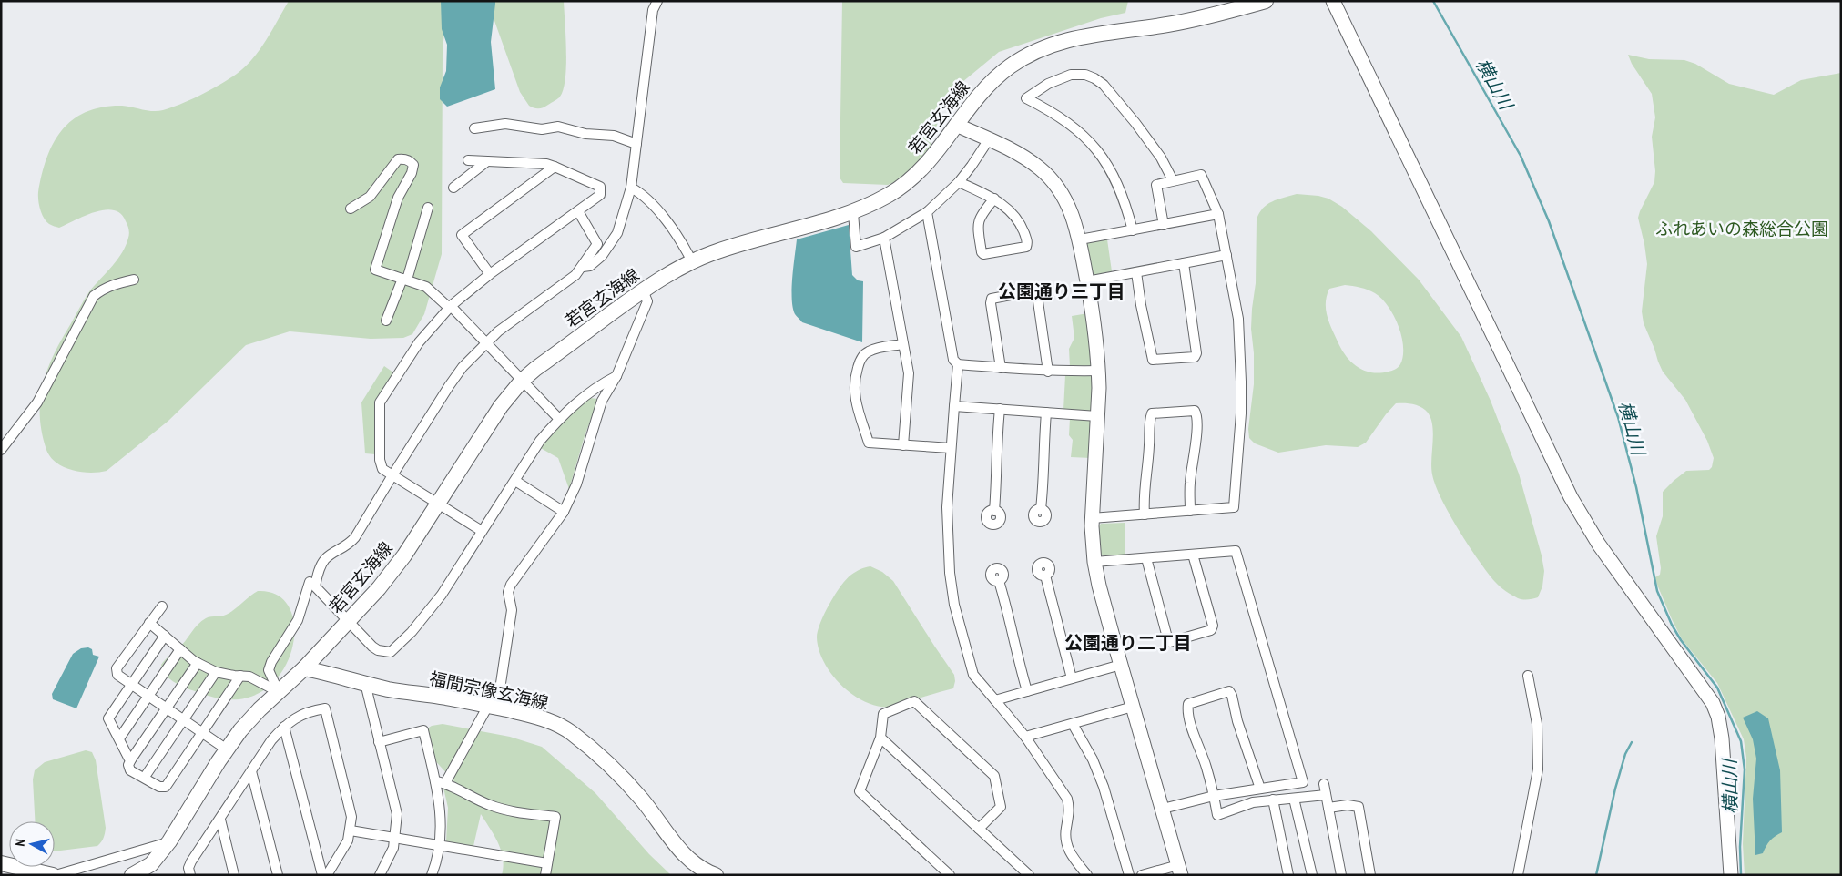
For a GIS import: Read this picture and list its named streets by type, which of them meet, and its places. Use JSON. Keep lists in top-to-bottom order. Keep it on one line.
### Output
{"streets":{"main road":["若宮玄海線","福間宗像玄海線"]},"crossings":[["若宮玄海線","福間宗像玄海線"]],"districts":["公園通り三丁目","公園通り二丁目"],"water":["横山川"],"parks":["ふれあいの森総合公園"],"north":"left"}
